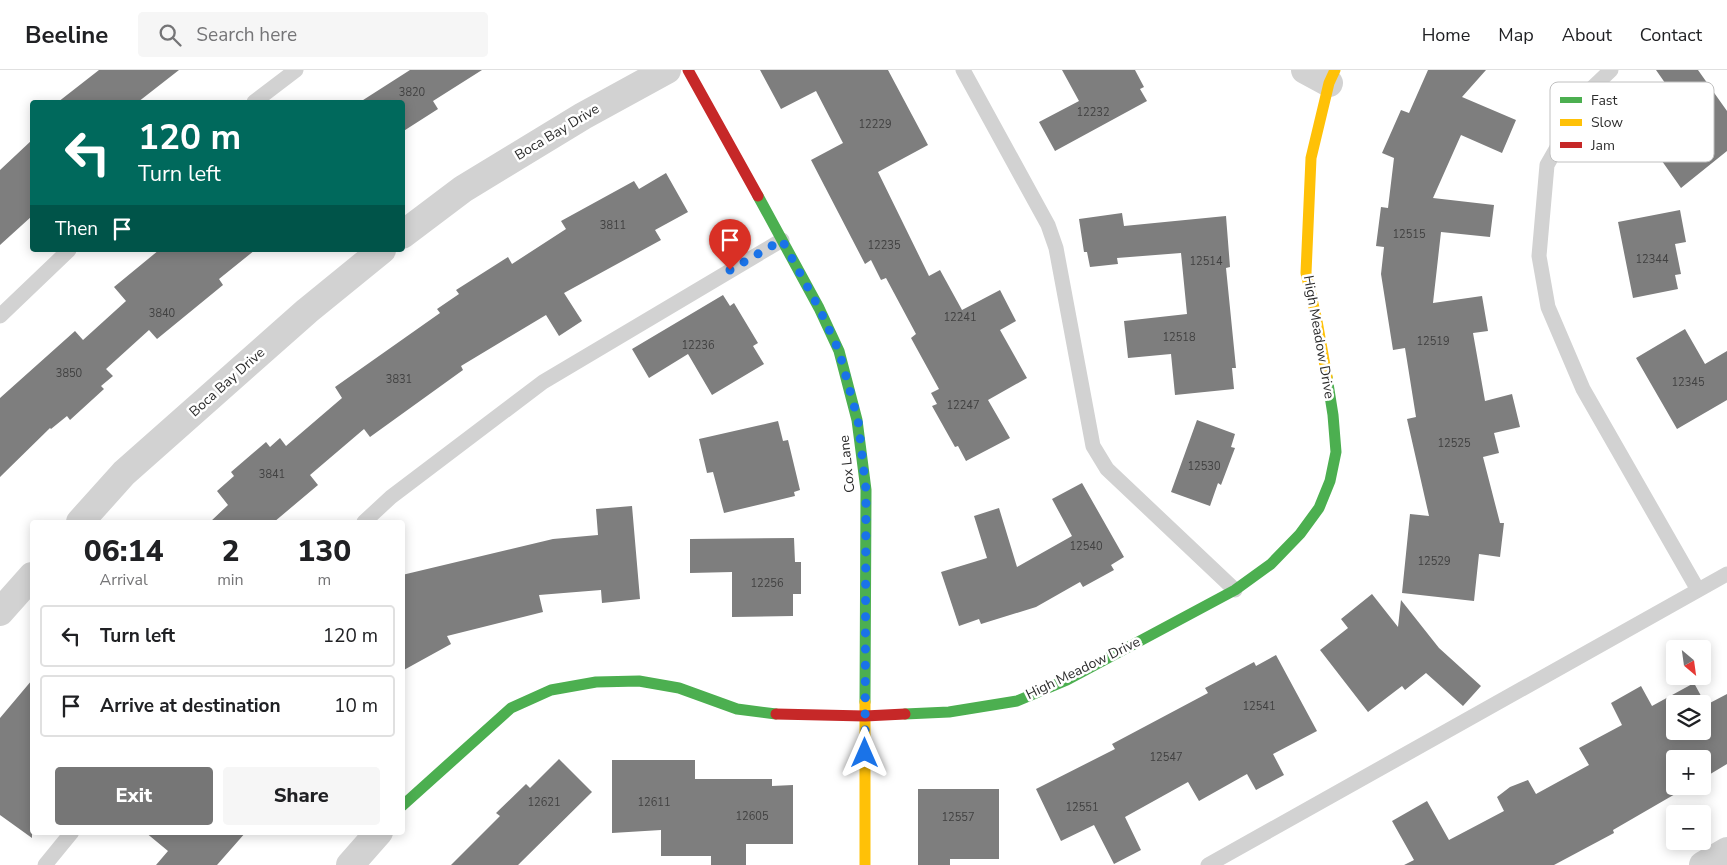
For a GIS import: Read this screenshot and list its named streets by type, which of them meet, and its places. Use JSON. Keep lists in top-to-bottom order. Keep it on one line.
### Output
{"streets":{"street":["Boca Bay Drive","High Meadow Drive","Cox Lane"]},"crossings":[["High Meadow Drive","Cox Lane"]],"house_numbers":["3820","12232","12229","3811","12515","12235","12344","12514","3840","12241","12518","12519","12236","3850","3831","12345","12247","12525","12530","3841","12540","12529","12256","12541","12547","12621","12611","12551","12605","12557"],"legend":["Fast","Slow","Jam"],"north":"bottom right","page":{"header":"Beeline","search":"Search here","nav":["Home","Map","About","Contact"],"turn":["120 m","Turn left"],"then":"Then","eta":["06:14","Arrival","2","min","130","m"],"list":[{"name":"Turn left","value":"120 m"},{"name":"Arrive at destination","value":"10 m"}],"map_buttons":["+","−"],"buttons":["Exit","Share"]}}
